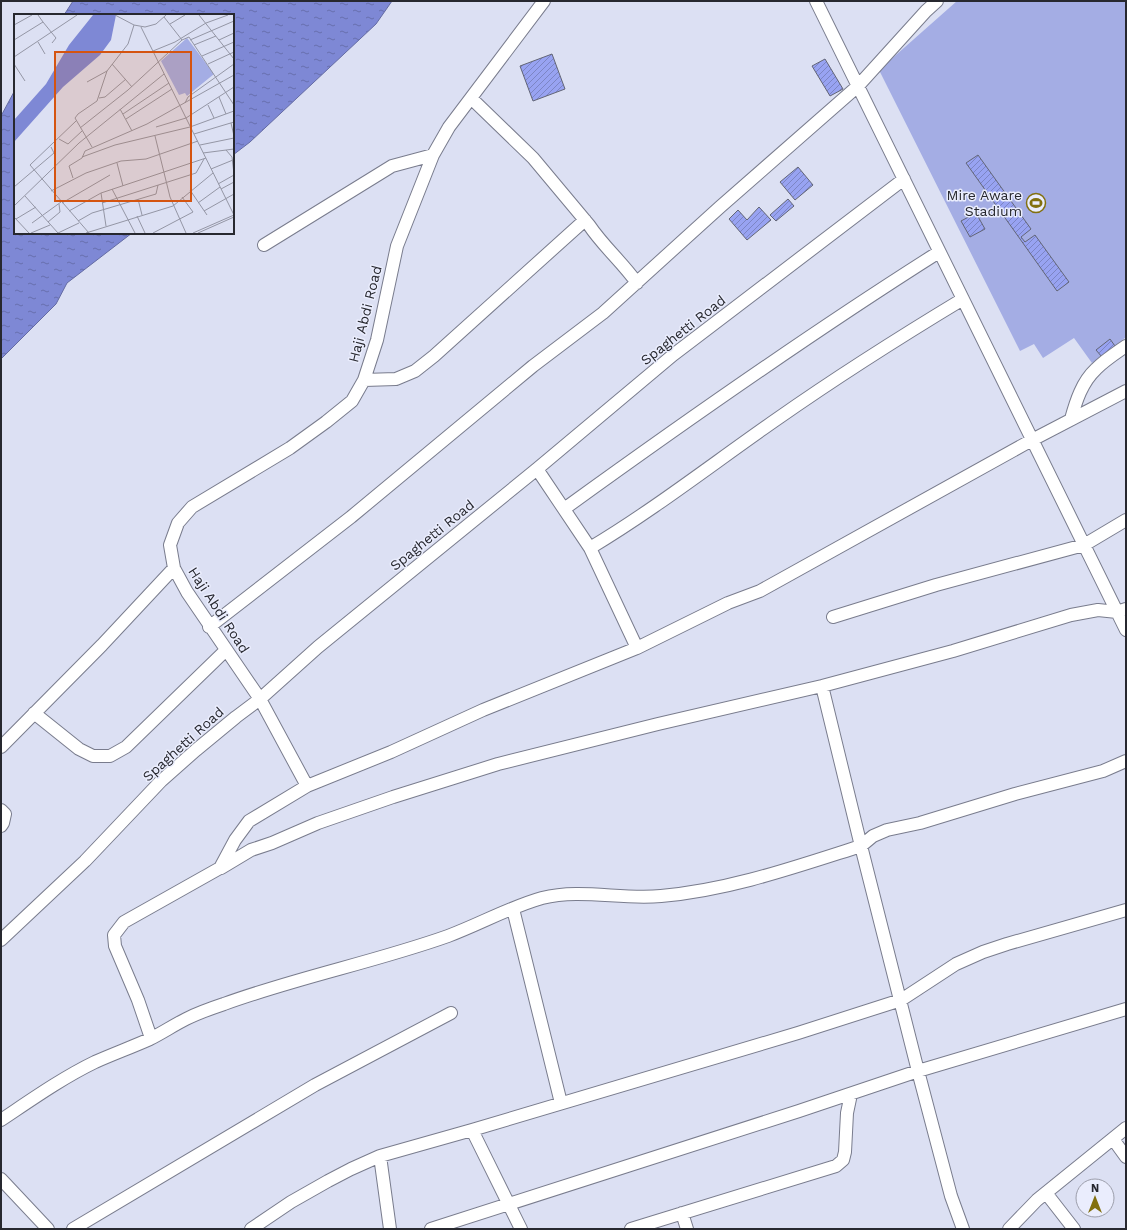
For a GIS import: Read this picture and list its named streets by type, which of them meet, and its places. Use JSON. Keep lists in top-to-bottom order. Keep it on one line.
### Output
{"streets":{"street":["Haji Abdi Road","Spaghetti Road"]},"crossings":[["Haji Abdi Road","Spaghetti Road"]],"places":{"sports":["Mire Aware Stadium"]},"north":"top"}
